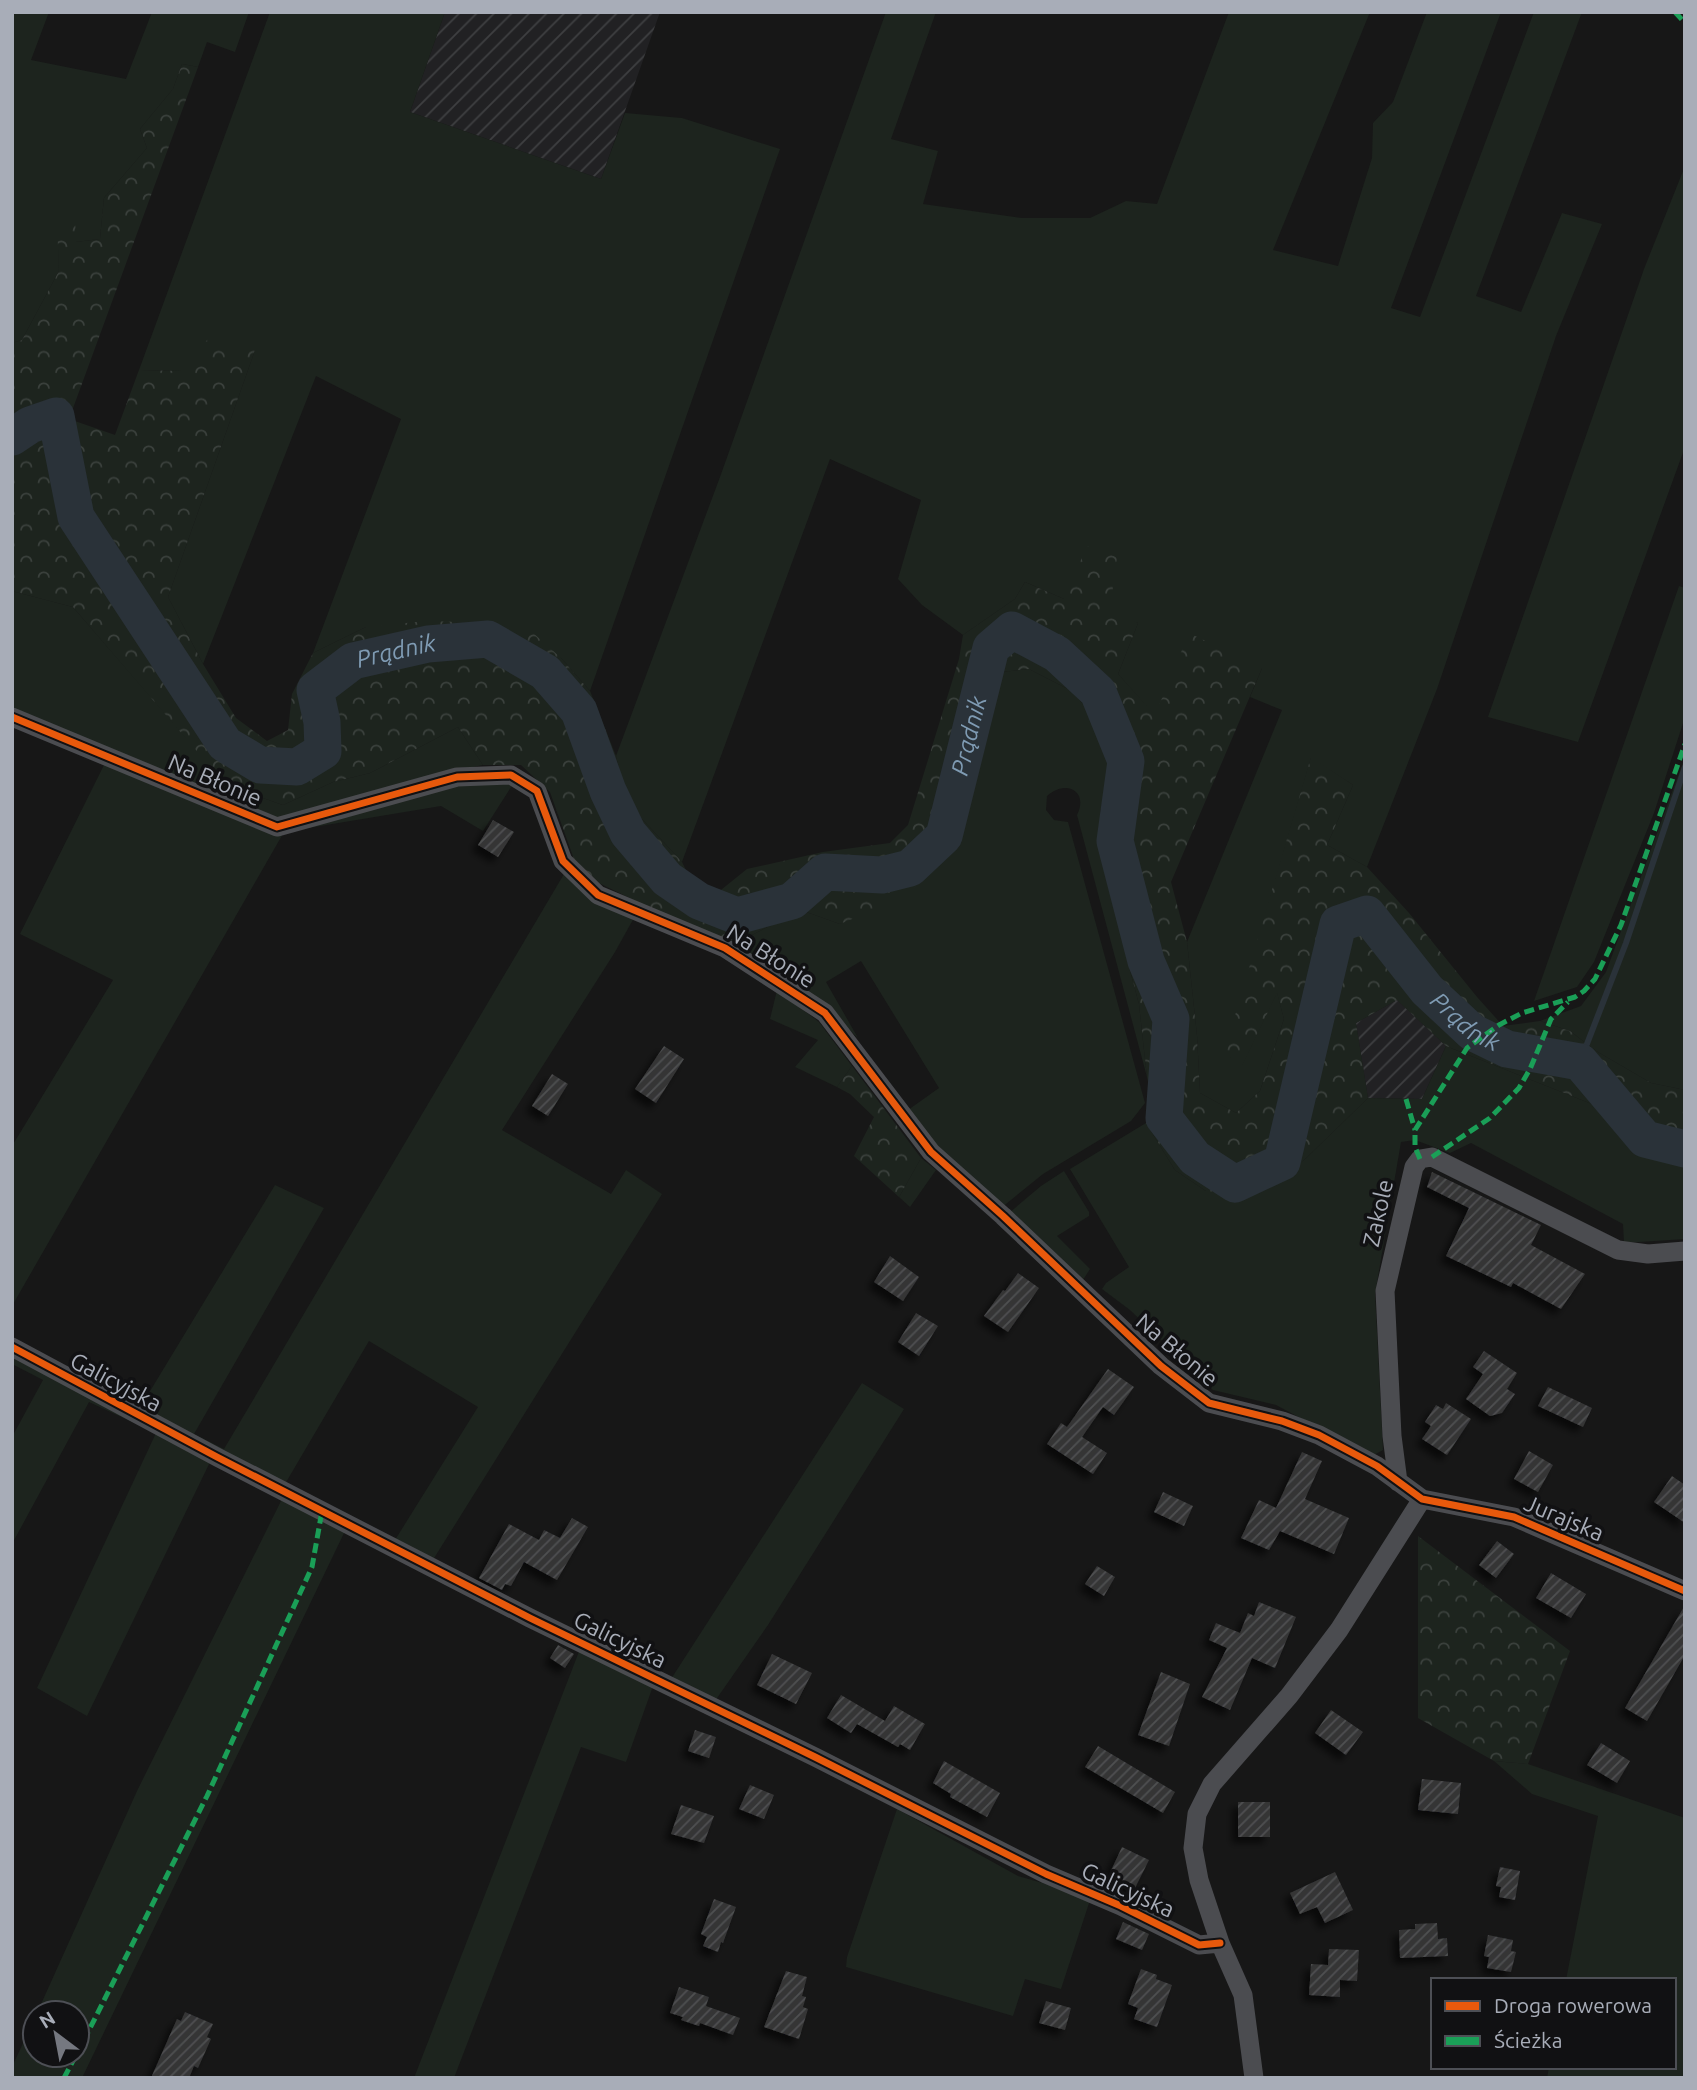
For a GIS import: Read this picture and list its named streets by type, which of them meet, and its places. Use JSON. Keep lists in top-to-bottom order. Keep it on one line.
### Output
{"streets":{"street":["Na Błonie","Zakole","Galicyjska","Jurajska"]},"crossings":[["Na Błonie","Zakole"],["Na Błonie","Jurajska"]],"water":["Prądnik"],"legend":["Droga rowerowa","Ścieżka"],"north":"top left"}
